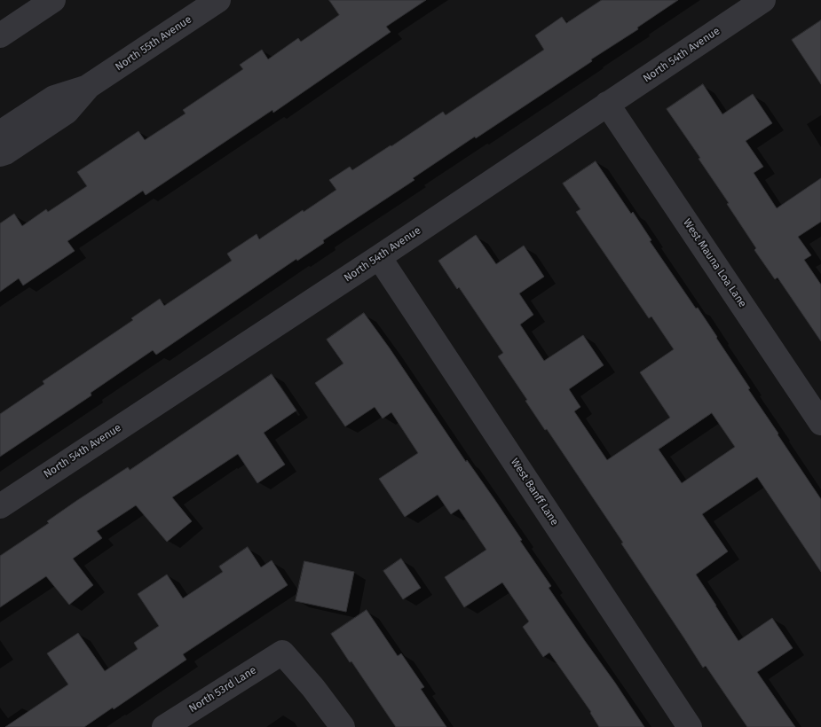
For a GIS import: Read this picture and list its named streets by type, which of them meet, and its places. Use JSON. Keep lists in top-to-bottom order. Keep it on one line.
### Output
{"streets":{"street":["North 55th Avenue","North 54th Avenue","West Mauna Loa Lane","West Banff Lane","North 53rd Lane"]},"crossings":[["North 54th Avenue","West Mauna Loa Lane"],["North 54th Avenue","West Banff Lane"]]}
